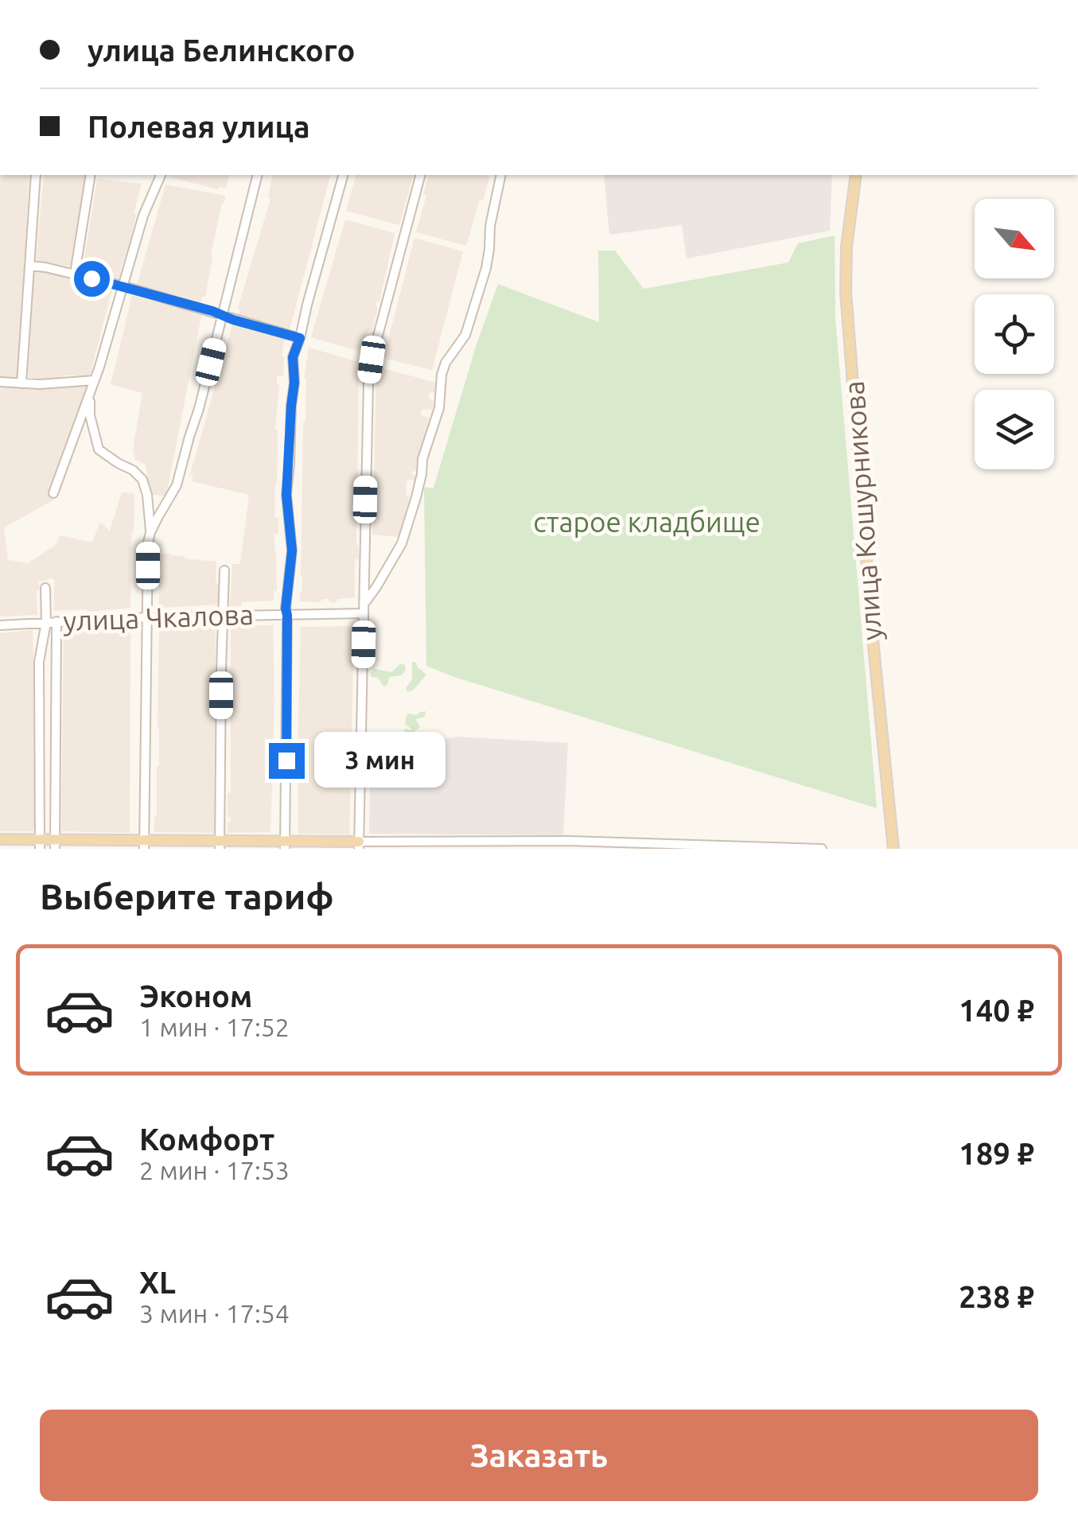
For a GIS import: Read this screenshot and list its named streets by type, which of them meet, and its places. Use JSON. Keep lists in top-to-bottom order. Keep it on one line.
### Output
{"streets":{"main road":["улица Кошурникова"],"street":["улица Чкалова"]},"parks":["старое кладбище"],"north":"bottom right","page":{"banner":["улица Белинского","Полевая улица"],"bubble":"3 мин","heading":"Выберите тариф","list":[{"name":"Эконом","note":"1 мин · 17:52","value":"140 ₽"},{"name":"Комфорт","note":"2 мин · 17:53","value":"189 ₽"},{"name":"XL","note":"3 мин · 17:54","value":"238 ₽"}],"buttons":"Заказать"}}
